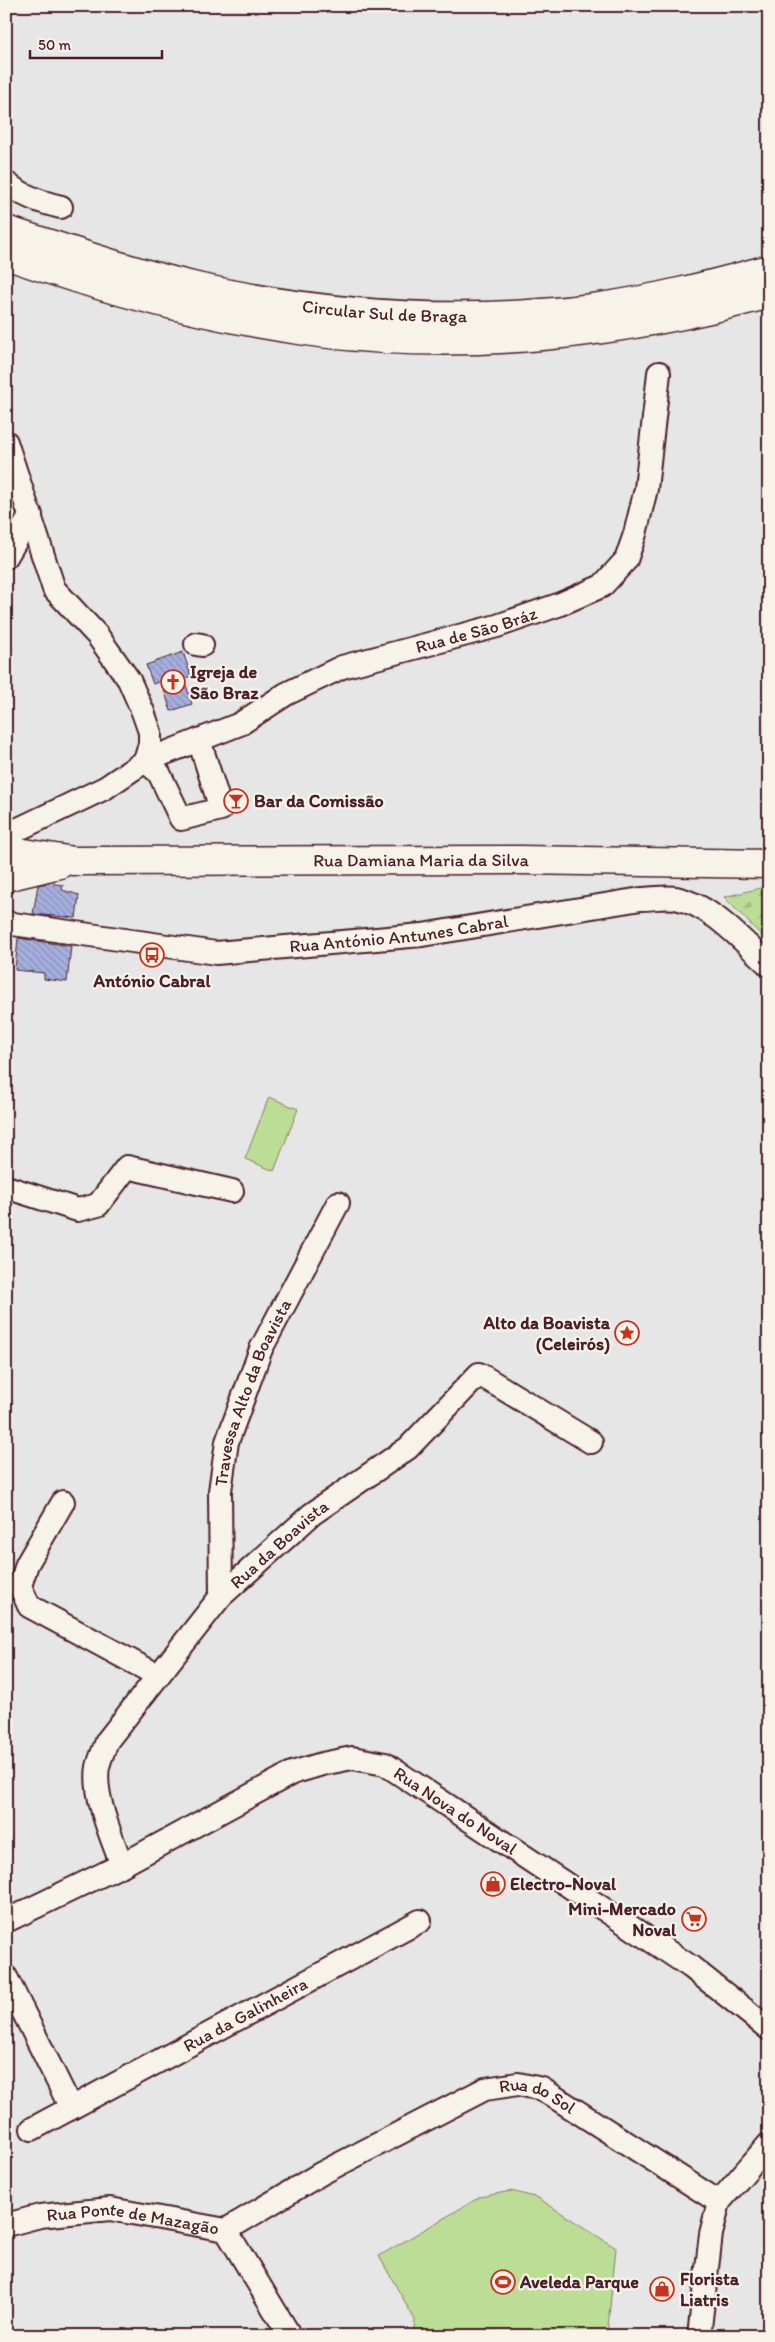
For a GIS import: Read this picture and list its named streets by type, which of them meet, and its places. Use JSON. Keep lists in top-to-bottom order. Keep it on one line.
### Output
{"streets":{"main road":["Circular Sul de Braga","Rua Damiana Maria da Silva"],"street":["Rua de São Bráz","Rua António Antunes Cabral","Travessa Alto da Boavista","Rua da Boavista","Rua Nova do Noval","Rua da Galinheira","Rua do Sol","Rua Ponte de Mazagão"]},"crossings":[["Travessa Alto da Boavista","Rua da Boavista"],["Rua da Boavista","Rua Nova do Noval"],["Rua do Sol","Rua Ponte de Mazagão"]],"places":{"church":["Igreja de São Braz"],"bar":["Bar da Comissão"],"bus stop":["António Cabral"],"place":["Alto da Boavista (Celeirós)"],"shop":["Electro-Noval","Florista Liatris"],"supermarket":["Mini-Mercado Noval"],"sports":["Aveleda Parque"]},"scale_bar":"50 m"}
